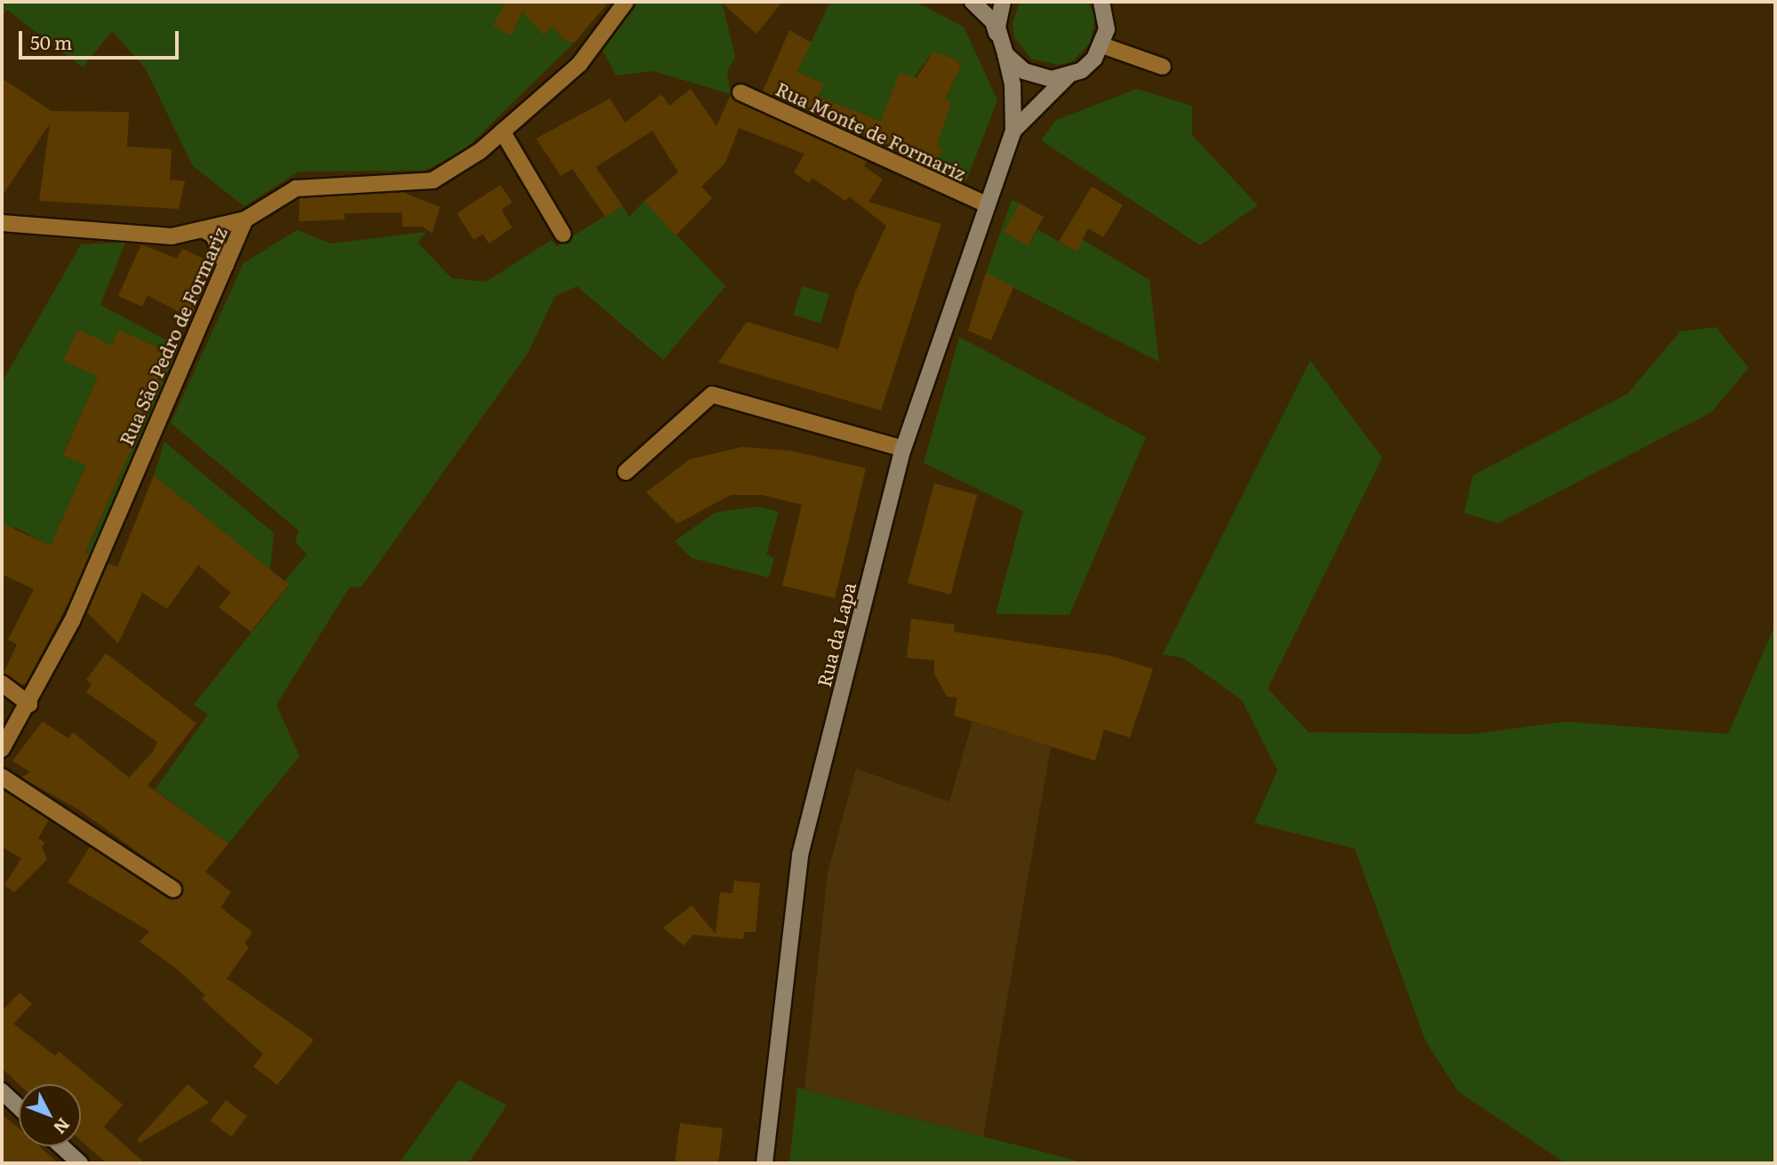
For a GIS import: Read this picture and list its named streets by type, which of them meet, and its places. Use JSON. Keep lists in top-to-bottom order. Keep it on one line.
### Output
{"streets":{"main road":["Rua da Lapa"],"street":["Rua Monte de Formariz","Rua São Pedro de Formariz"]},"crossings":[["Rua Monte de Formariz","Rua da Lapa"]],"scale_bar":"50 m","north":"bottom right"}
